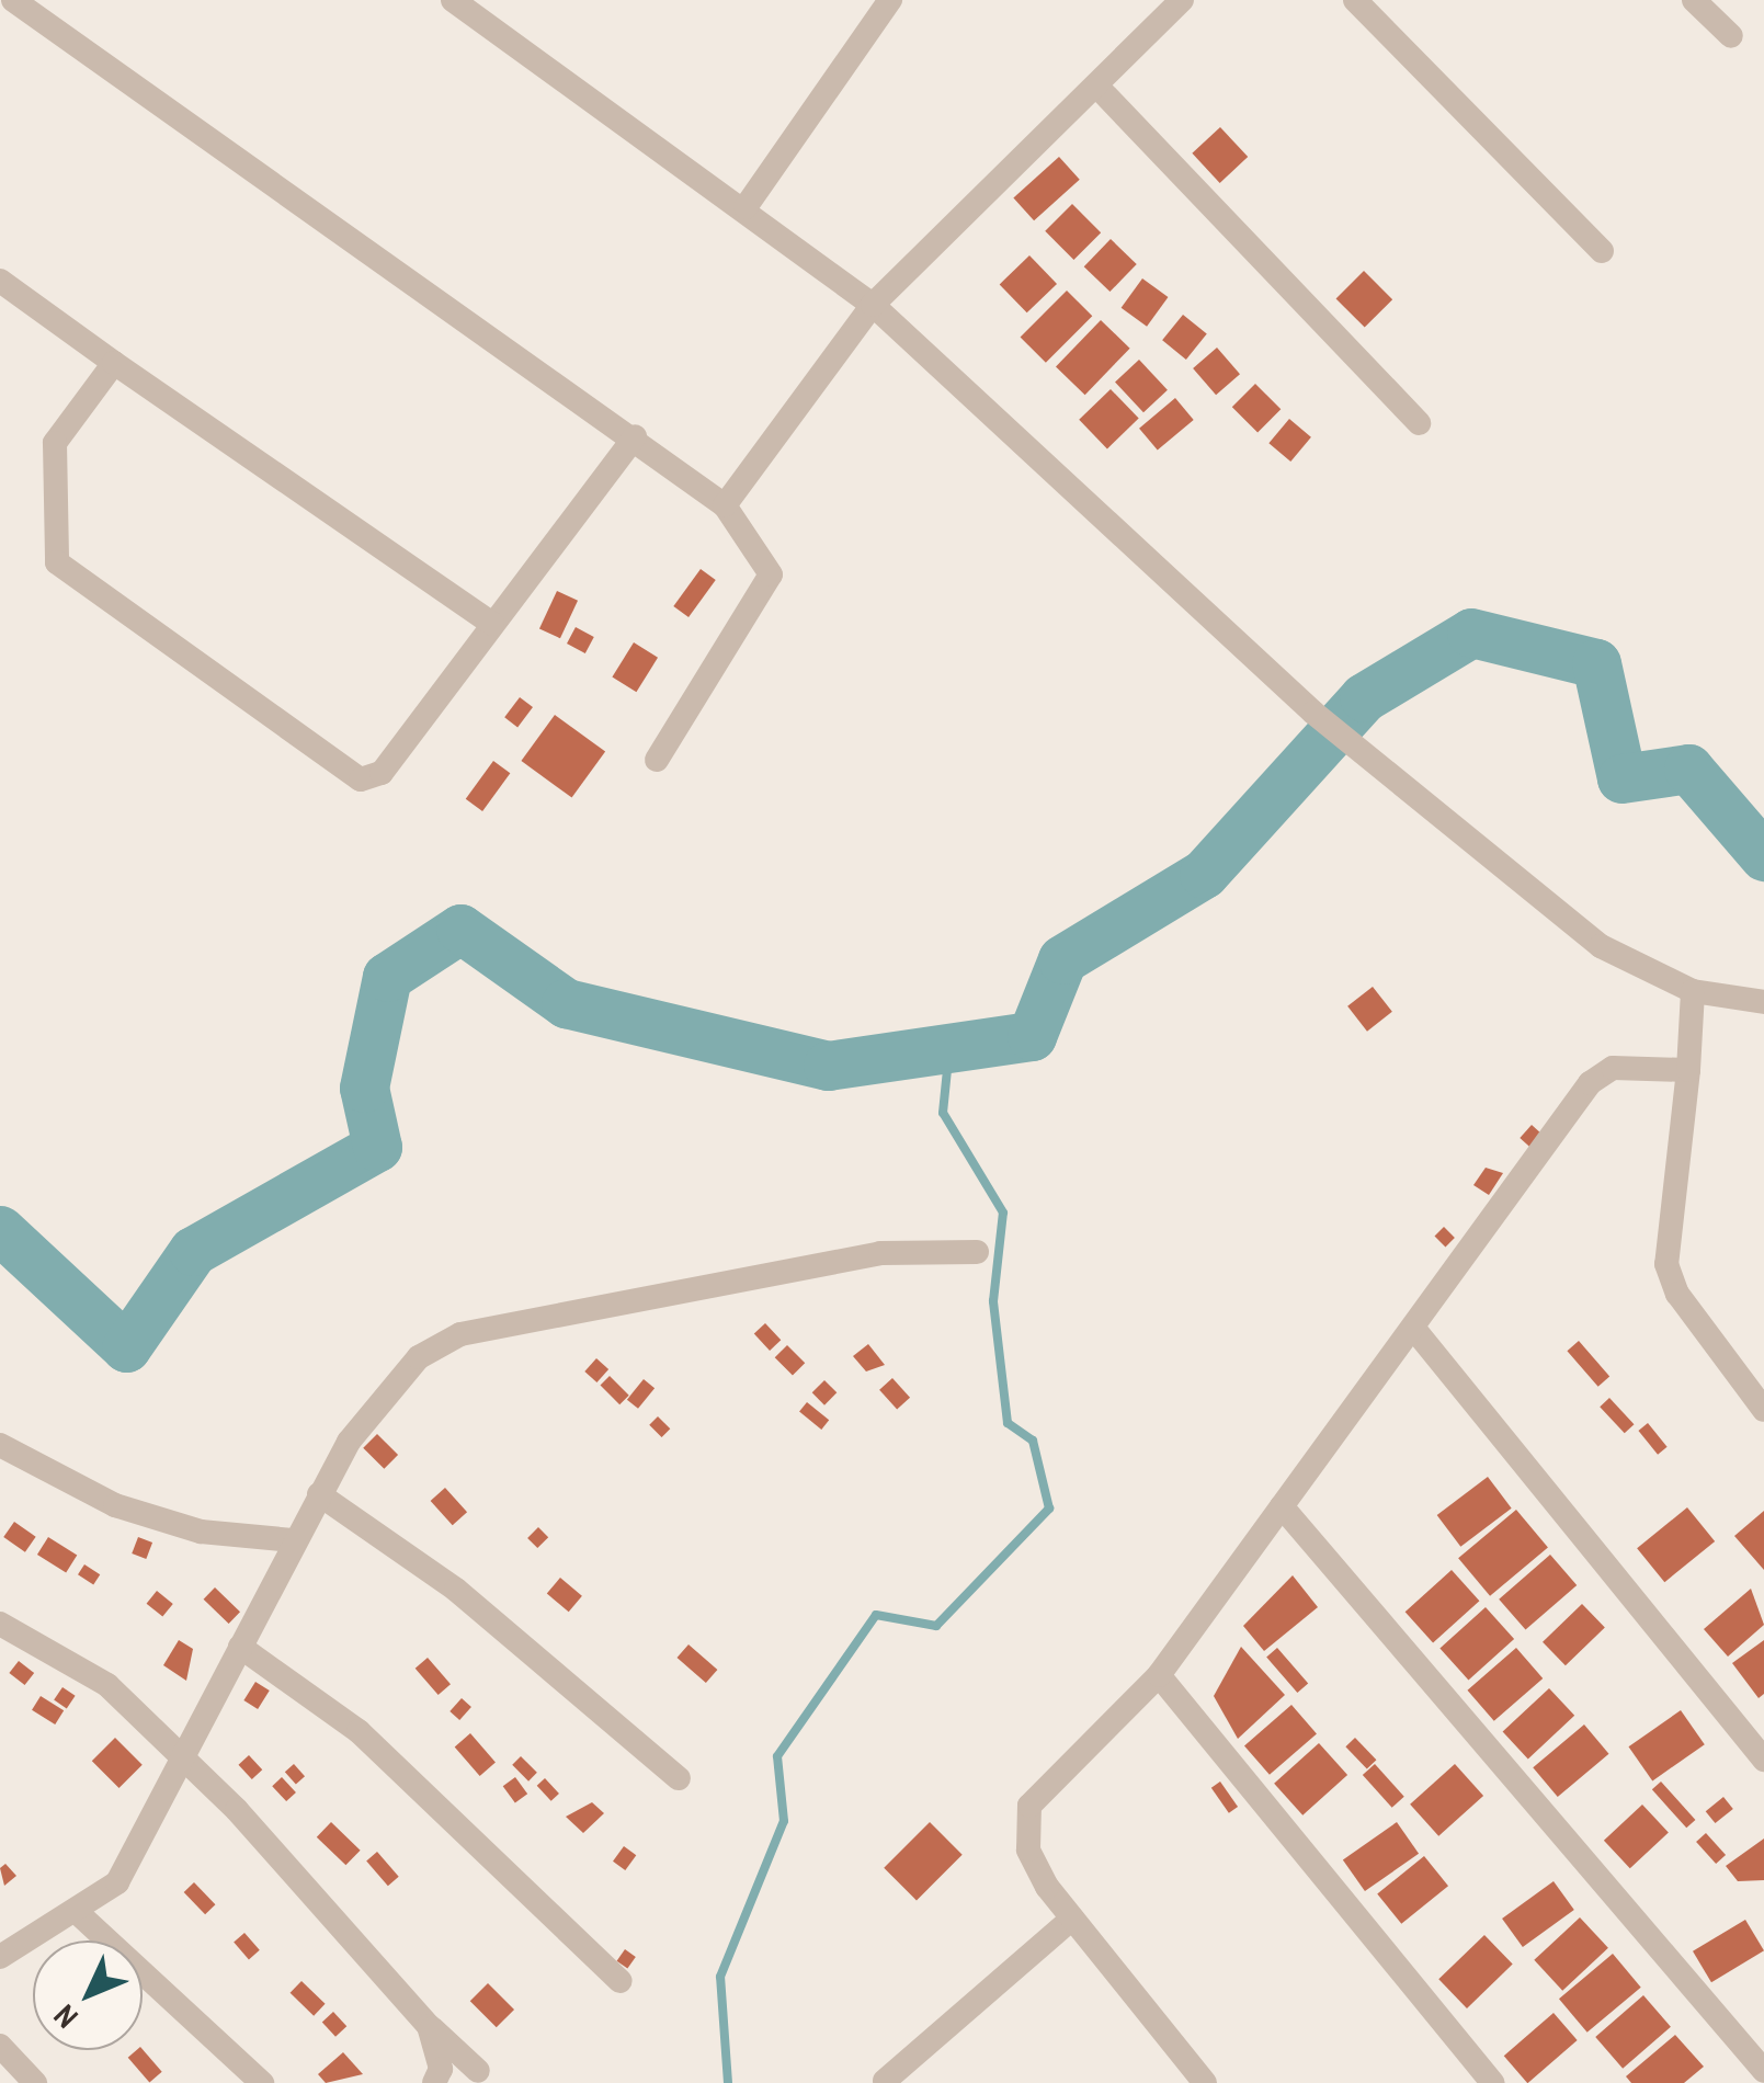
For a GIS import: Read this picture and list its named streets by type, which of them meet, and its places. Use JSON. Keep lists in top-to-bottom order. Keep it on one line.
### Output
{"north":"bottom left"}
